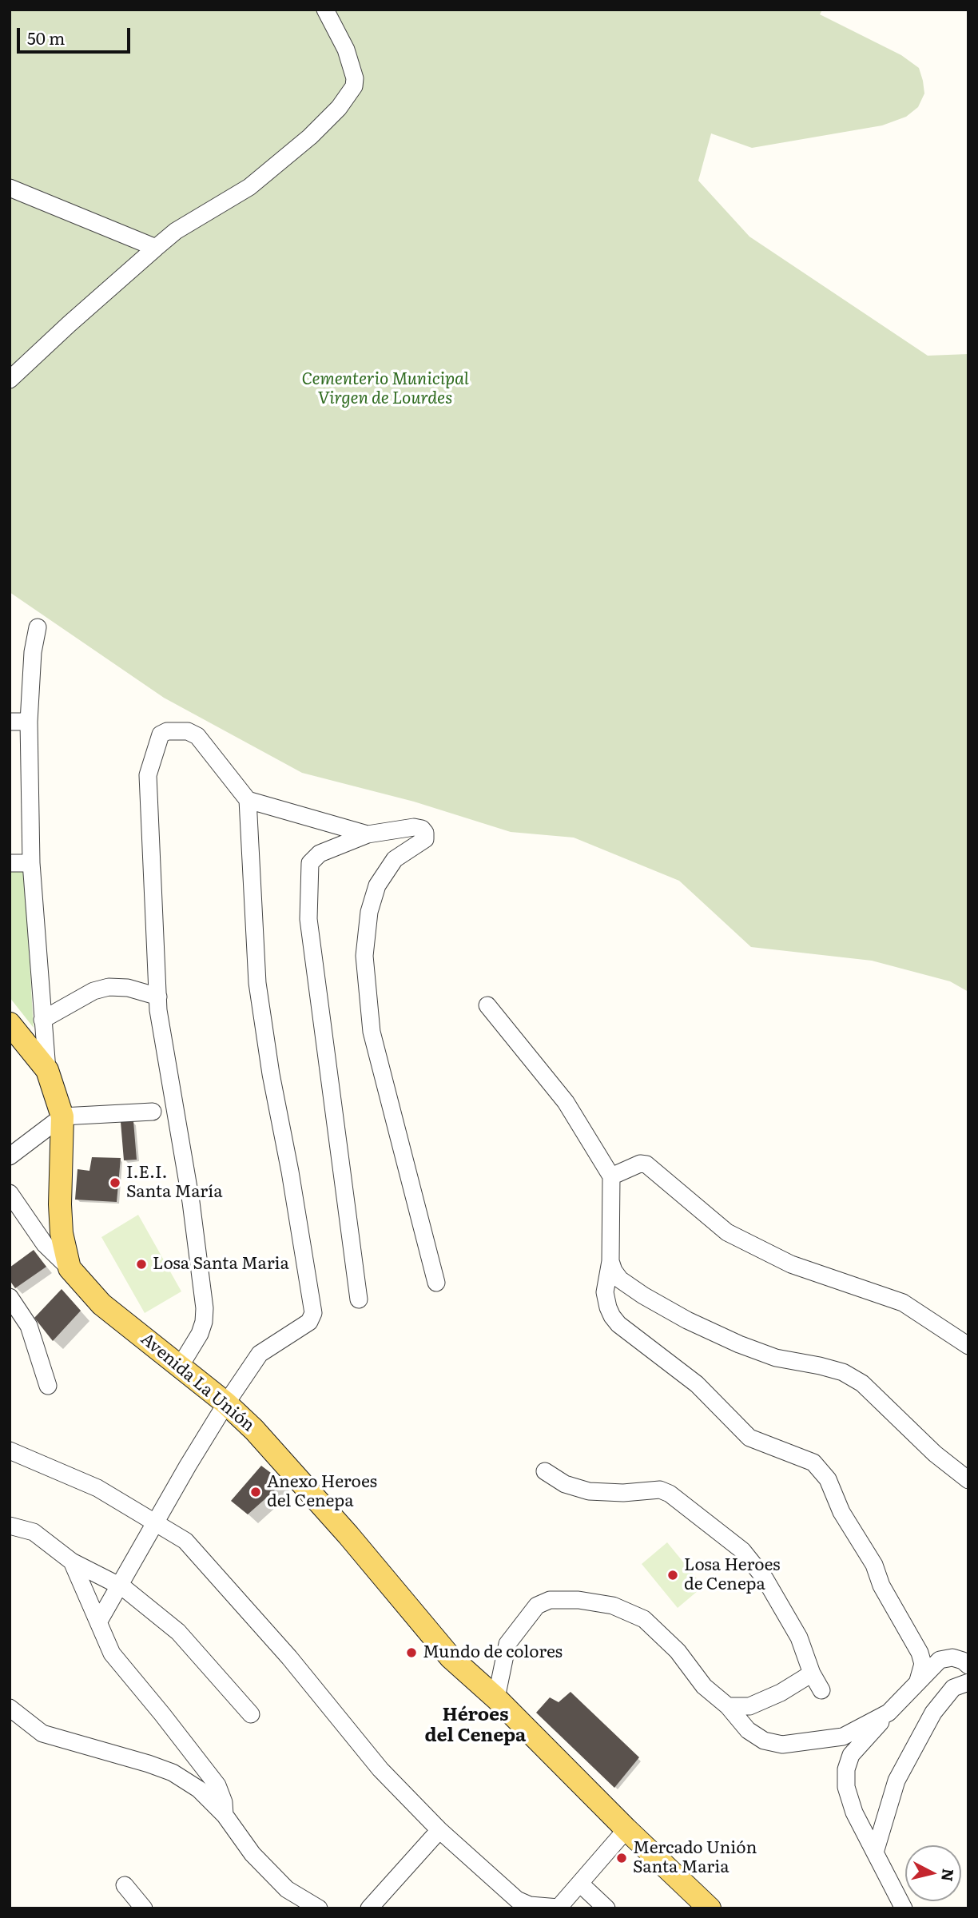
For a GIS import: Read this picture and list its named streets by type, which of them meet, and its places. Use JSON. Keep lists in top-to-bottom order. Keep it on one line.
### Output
{"streets":{"main road":["Avenida La Unión"]},"districts":["Héroes del Cenepa"],"parks":["Cementerio Municipal Virgen de Lourdes"],"places":["I.E.I. Santa María","Losa Santa Maria","Anexo Heroes del Cenepa","Losa Heroes de Cenepa","Mundo de colores","Mercado Unión Santa Maria"],"scale_bar":"50 m","north":"right"}
